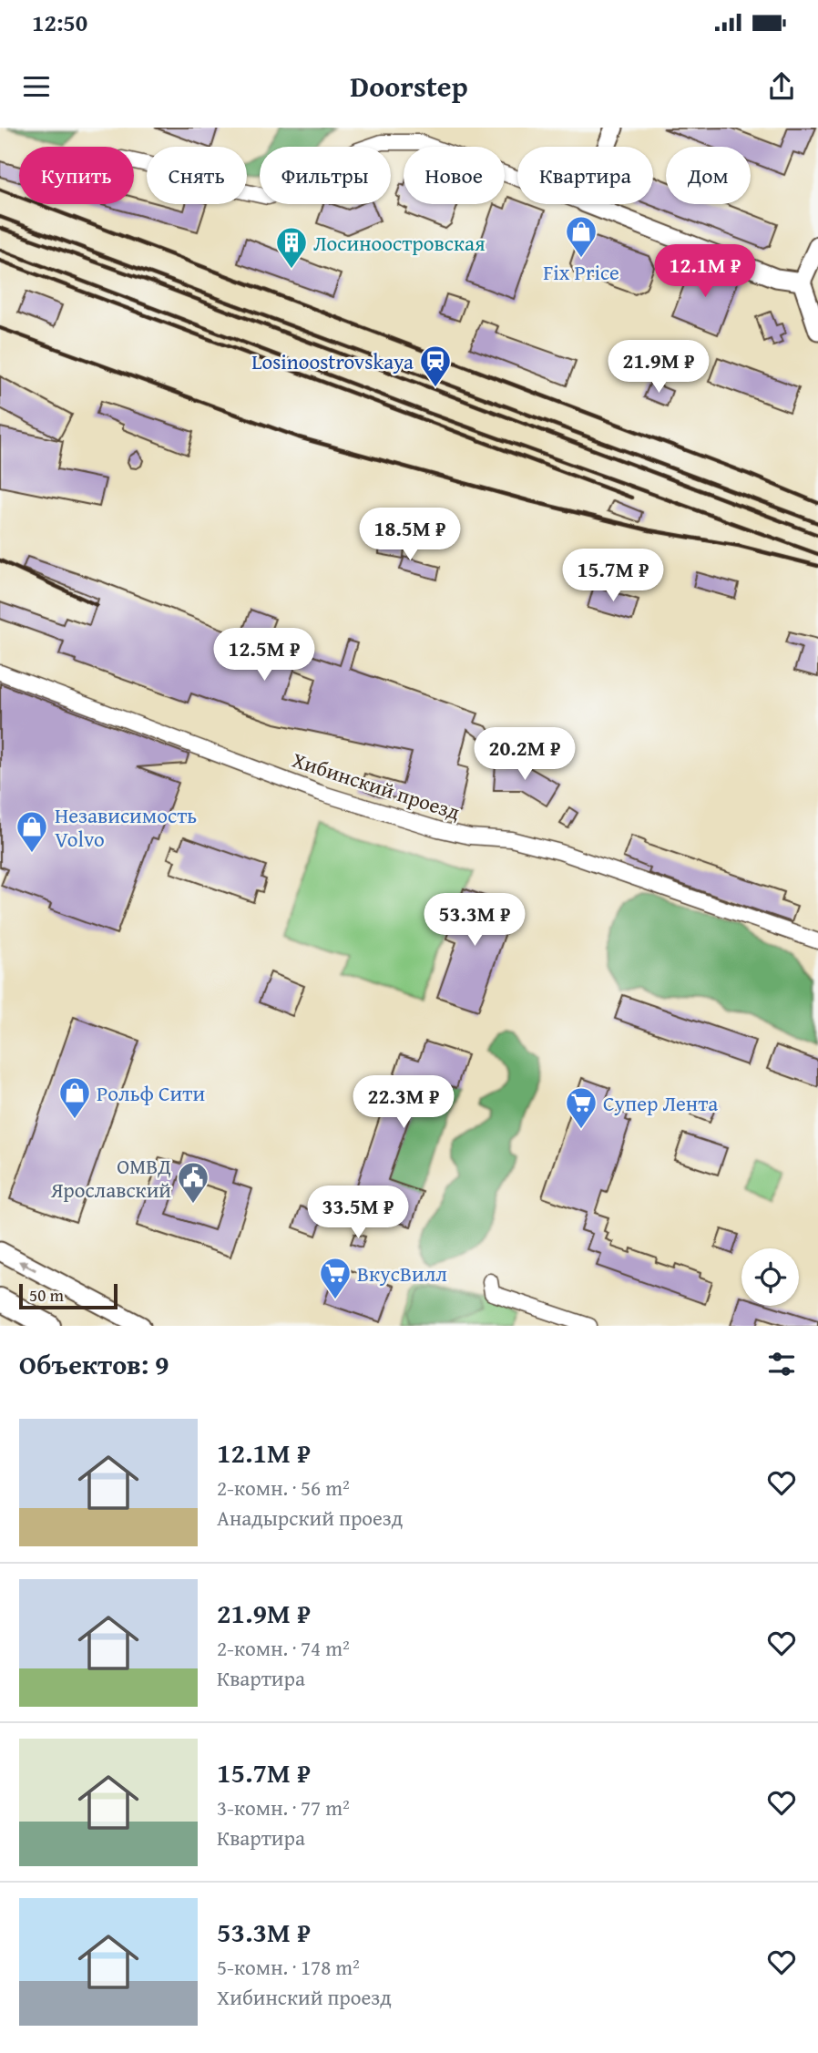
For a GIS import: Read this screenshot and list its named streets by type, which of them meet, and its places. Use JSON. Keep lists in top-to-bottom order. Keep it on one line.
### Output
{"streets":{"street":["Хибинский проезд"]},"places":{"shop":["Fix Price","Независимость Volvo","Рольф Сити"],"building":["Лосиноостровская"],"station":["Losinoostrovskaya"],"supermarket":["Супер Лента","ВкусВилл"],"public building":["ОМВД Ярославский"]},"scale_bar":"50 m","page":{"status":"12:50","header":"Doorstep","chip":["Купить","Снять","Фильтры","Новое","Квартира","Дом"],"price":["12.1M ₽","21.9M ₽","18.5M ₽","15.7M ₽","12.5M ₽","20.2M ₽","53.3M ₽","22.3M ₽","33.5M ₽"],"scale":"50 m","heading":"Объектов: 9","list":[{"name":"12.1M ₽","note":"2-комн. · 56 m² · Анадырский проезд"},{"name":"21.9M ₽","note":"2-комн. · 74 m² · Квартира"},{"name":"15.7M ₽","note":"3-комн. · 77 m² · Квартира"},{"name":"53.3M ₽","note":"5-комн. · 178 m² · Хибинский проезд"}]}}
